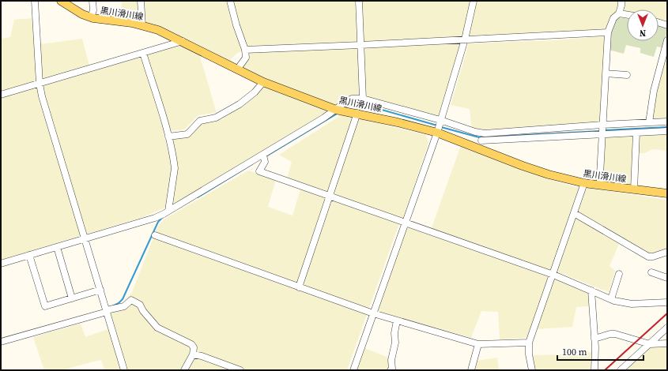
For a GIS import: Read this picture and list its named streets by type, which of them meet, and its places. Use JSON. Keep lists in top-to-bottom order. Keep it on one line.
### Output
{"streets":{"main road":["黒川滑川線"]},"scale_bar":"100 m","north":"bottom"}
